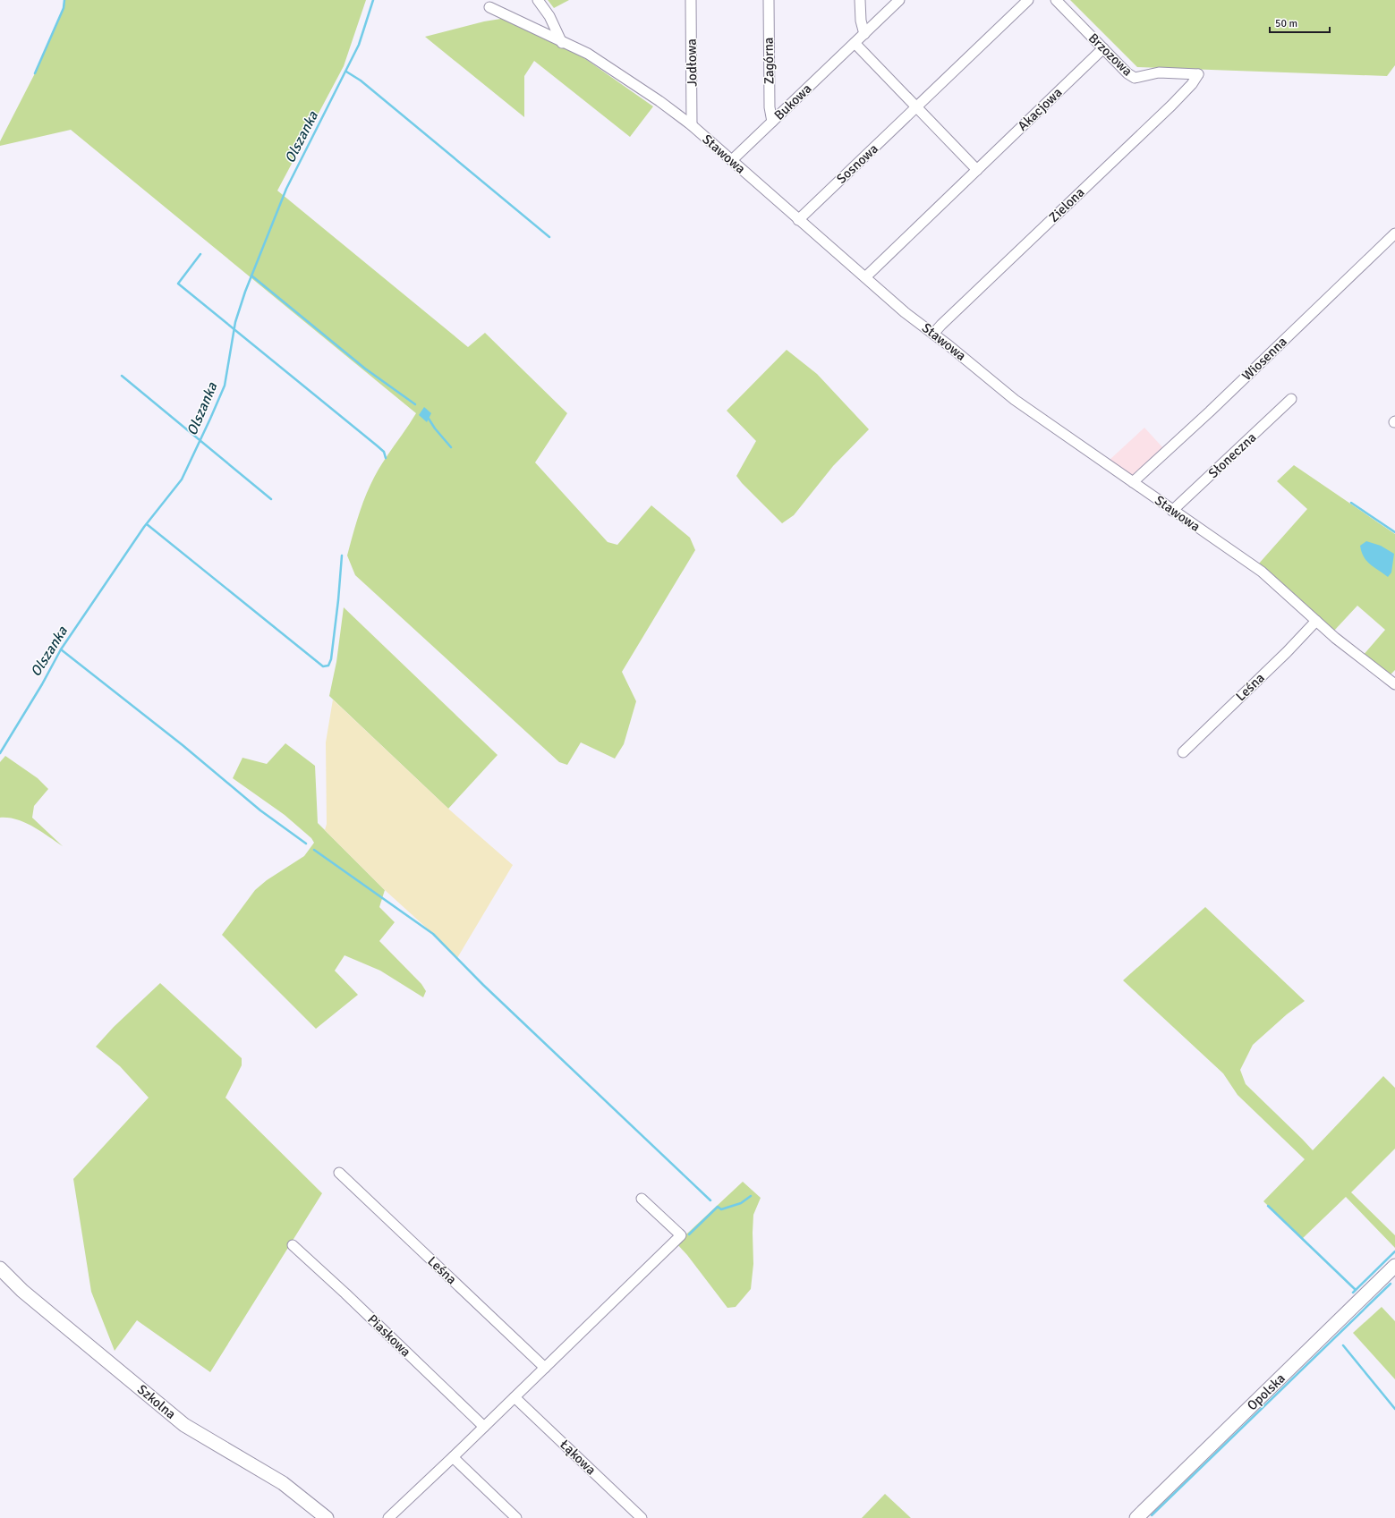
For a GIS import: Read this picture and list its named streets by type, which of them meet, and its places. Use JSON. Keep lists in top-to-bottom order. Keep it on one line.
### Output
{"streets":{"street":["Brzozowa","Zagórna","Jodłowa","Bukowa","Akacjowa","Stawowa","Sosnowa","Zielona","Wiosenna","Słoneczna","Leśna","Piaskowa","Opolska","Szkolna","Łąkowa"]},"crossings":[["Brzozowa","Akacjowa"],["Brzozowa","Zielona"],["Zagórna","Bukowa"],["Jodłowa","Stawowa"],["Bukowa","Stawowa"],["Akacjowa","Stawowa"],["Stawowa","Sosnowa"],["Stawowa","Zielona"],["Stawowa","Wiosenna"],["Stawowa","Słoneczna"],["Stawowa","Leśna"]],"water":["Olszanka"],"scale_bar":"50 m"}
